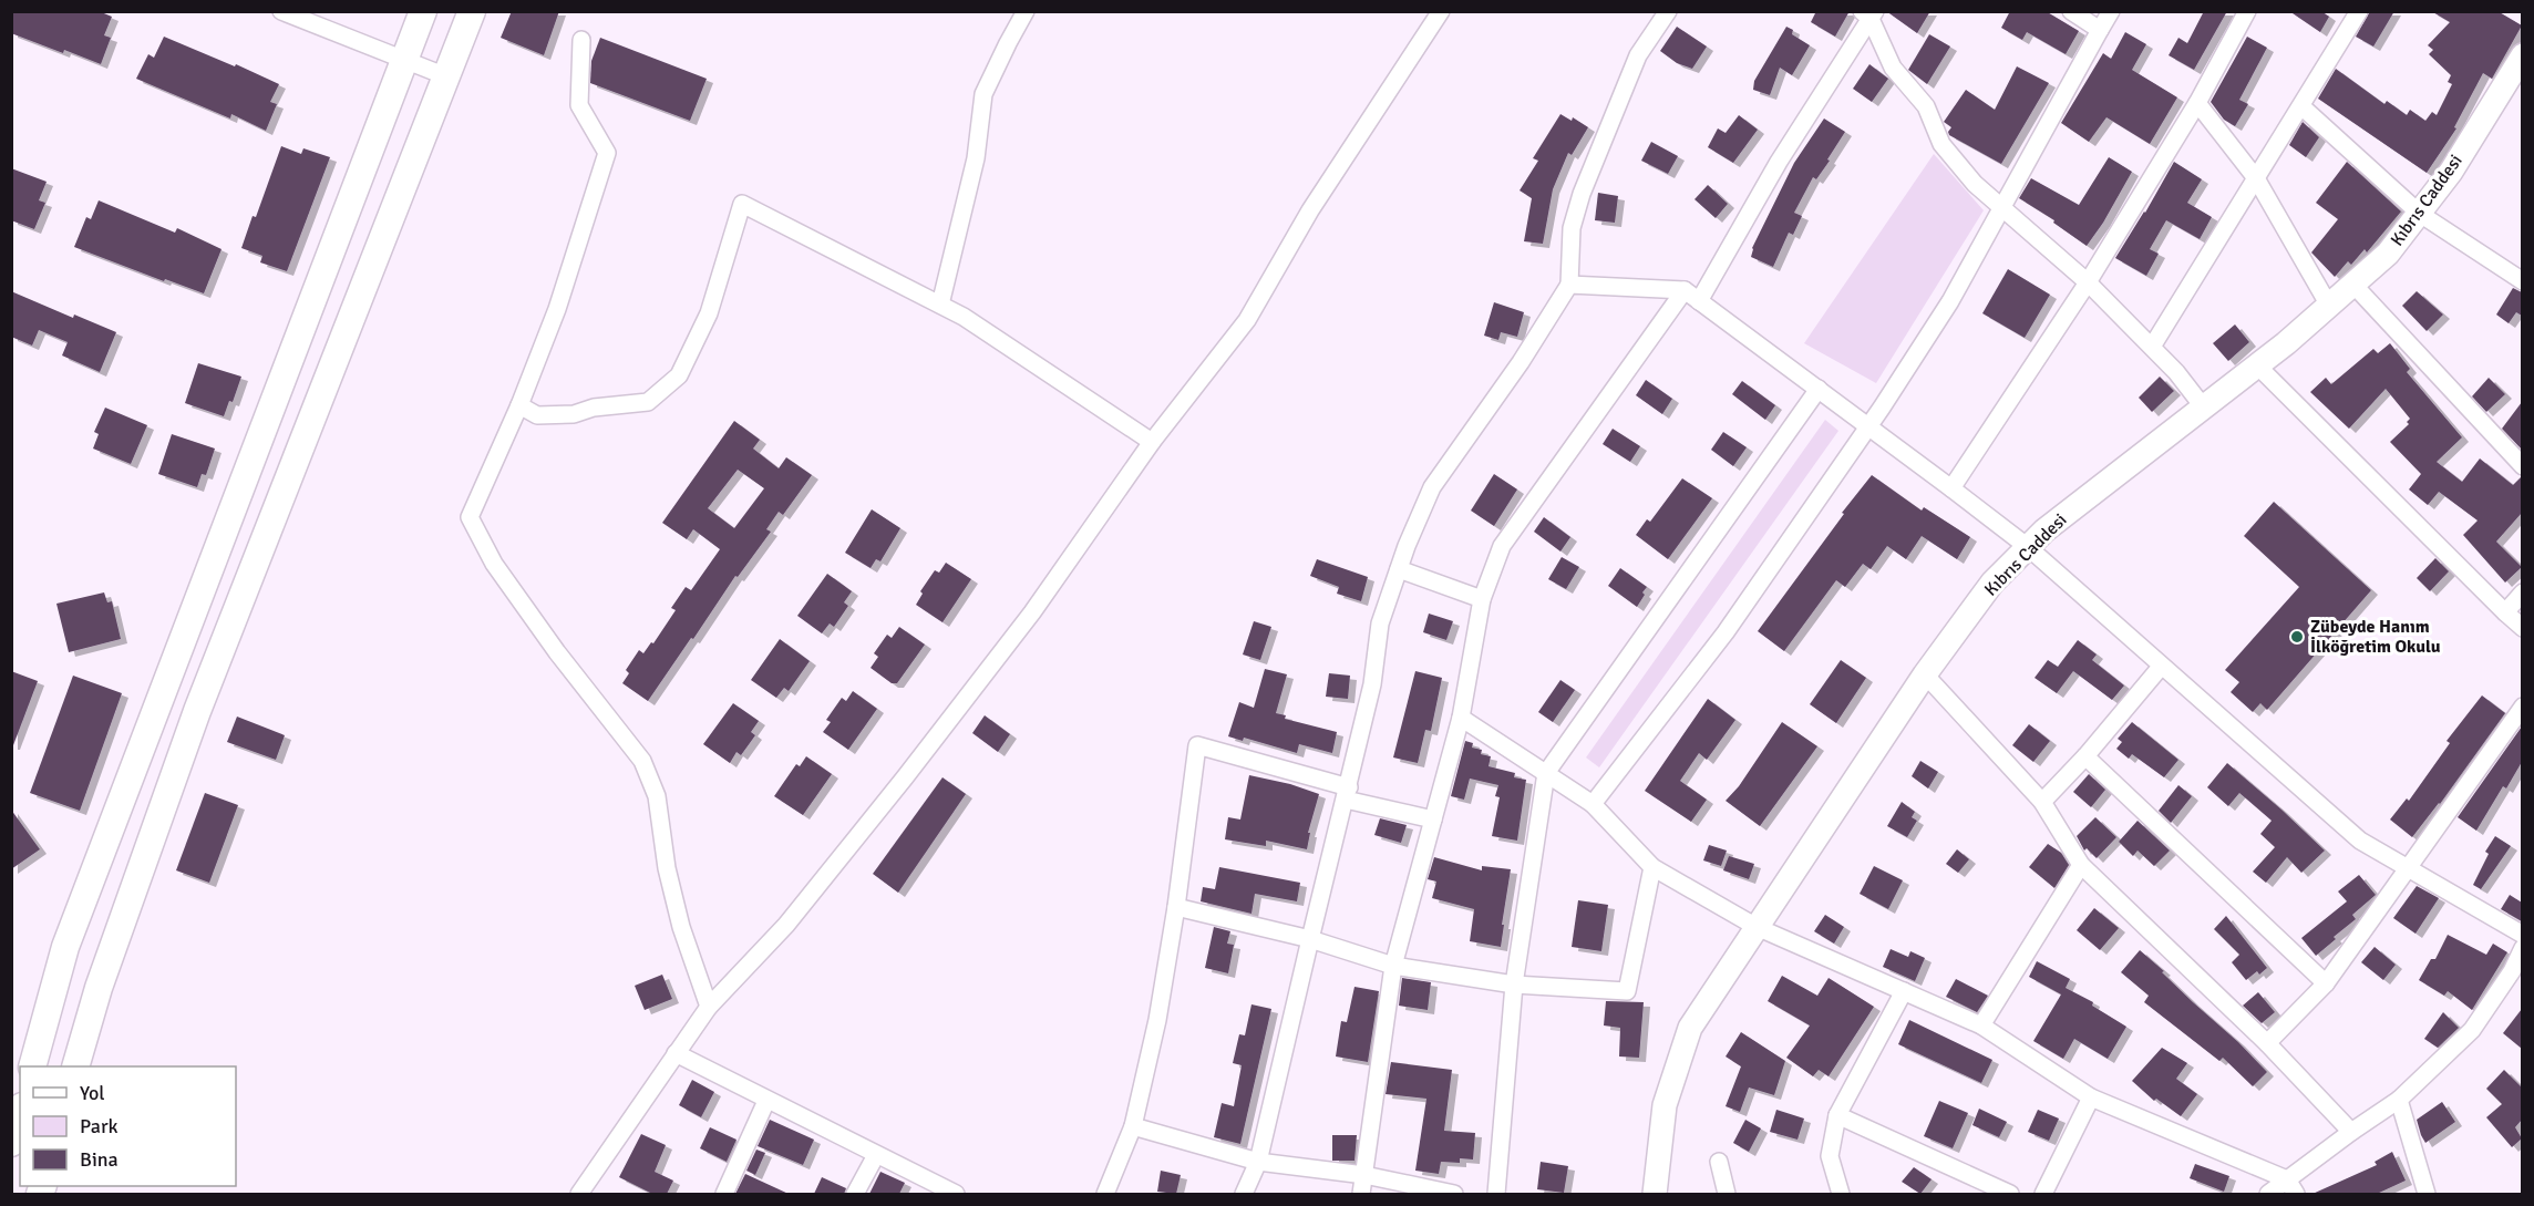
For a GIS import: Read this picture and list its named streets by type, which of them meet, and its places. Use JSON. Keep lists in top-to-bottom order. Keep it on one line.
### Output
{"streets":{"main road":["Kıbrıs Caddesi"]},"places":["Zübeyde Hanım İlköğretim Okulu"],"legend":["Yol","Park","Bina"]}
